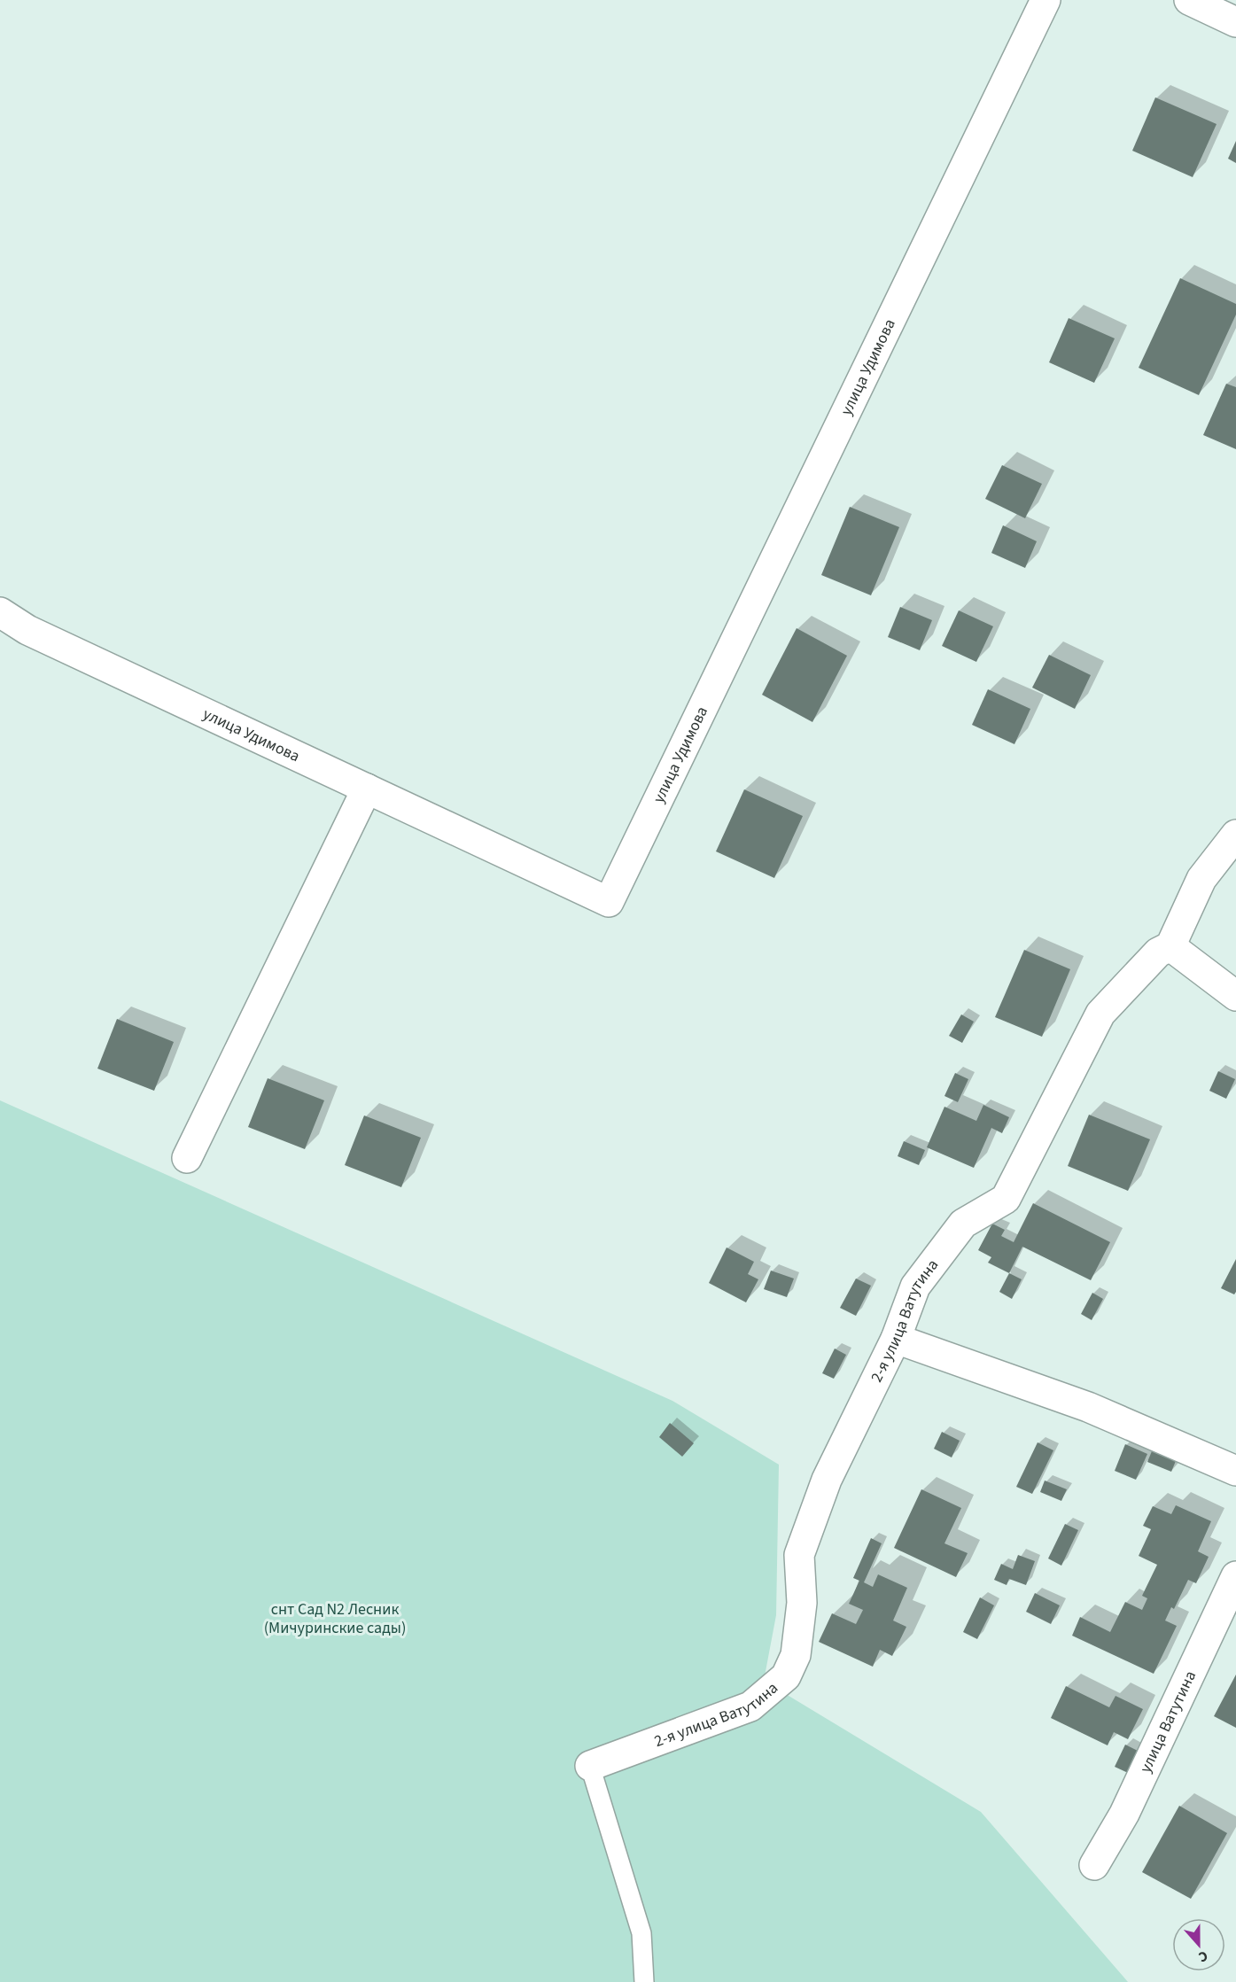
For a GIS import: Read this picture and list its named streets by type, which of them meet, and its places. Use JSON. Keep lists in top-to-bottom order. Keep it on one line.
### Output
{"streets":{"street":["улица Удимова","2-я улица Ватутина","улица Ватутина"]},"parks":["снт Сад N2 Лесник (Мичуринские сады)"],"north":"bottom"}
